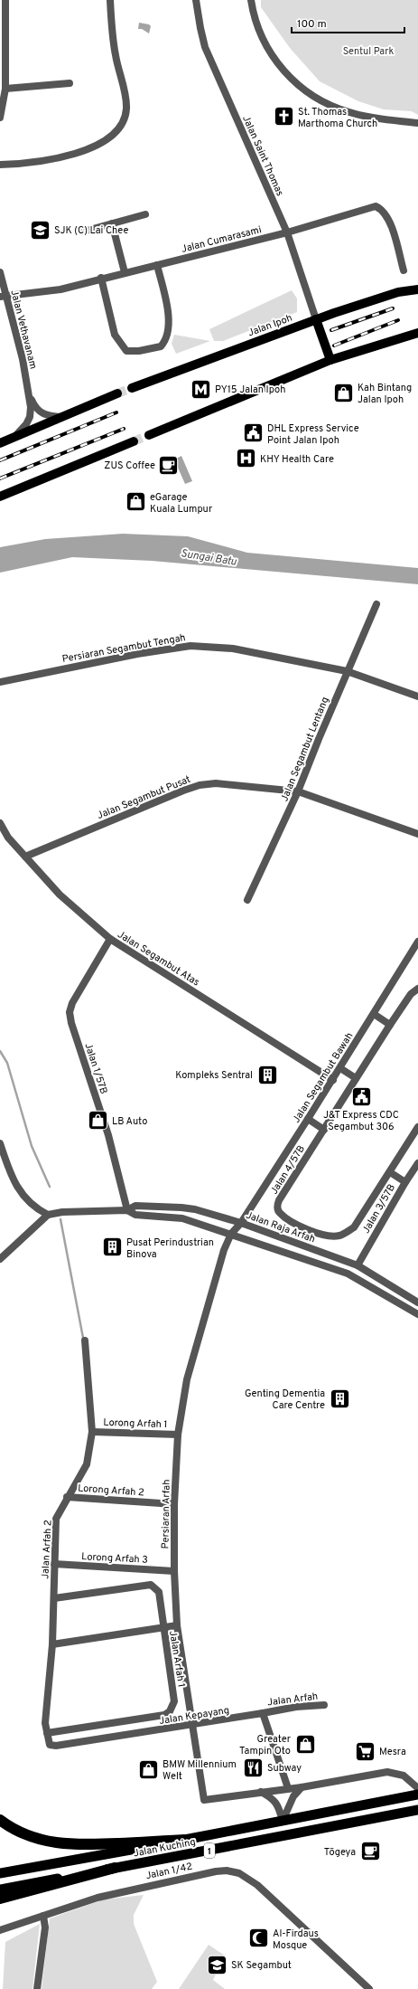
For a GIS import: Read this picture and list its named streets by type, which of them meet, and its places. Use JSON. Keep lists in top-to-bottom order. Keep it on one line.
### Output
{"streets":{"highway":["Jalan Kuching","1"],"main road":["Jalan Ipoh"],"street":["Jalan Saint Thomas","Jalan Cumarasami","Jalan Vethavanam","Persiaran Segambut Tengah","Jalan Segambut Lentang","Jalan Segambut Pusat","Jalan Segambut Atas","Jalan 1/57B","Jalan Segambut Bawah","Jalan 4/57B","Jalan 3/57B","Jalan Raja Arfah","Lorong Arfah 1","Lorong Arfah 2","Persiaran Arfah","Jalan Arfah 2","Lorong Arfah 3","Jalan Arfah 1","Jalan Arfah","Jalan Kepayang","Jalan 1/42"]},"crossings":[["Jalan Saint Thomas","Jalan Cumarasami"],["Jalan Saint Thomas","Jalan Ipoh"],["Jalan Cumarasami","Jalan Vethavanam"],["Persiaran Segambut Tengah","Jalan Segambut Lentang"],["Jalan Segambut Lentang","Jalan Segambut Pusat"],["Jalan Segambut Pusat","Jalan Segambut Atas"],["Jalan Segambut Atas","Jalan 1/57B"],["Jalan Segambut Atas","Jalan Segambut Bawah"],["Jalan 1/57B","Jalan Raja Arfah"],["Jalan Segambut Bawah","Jalan Raja Arfah"],["Jalan Segambut Bawah","Persiaran Arfah"],["Jalan 3/57B","Jalan Raja Arfah"],["Jalan Raja Arfah","Persiaran Arfah"],["Lorong Arfah 1","Persiaran Arfah"],["Lorong Arfah 1","Jalan Arfah 2"],["Lorong Arfah 2","Persiaran Arfah"],["Lorong Arfah 2","Jalan Arfah 2"],["Persiaran Arfah","Lorong Arfah 3"],["Persiaran Arfah","Jalan Kepayang"],["Jalan Arfah 2","Lorong Arfah 3"],["Jalan Arfah 2","Jalan Arfah 1"],["Jalan Arfah 2","Jalan Kepayang"],["Jalan Arfah","Jalan Kepayang"]],"water":["Sungai Batu"],"parks":["Sentul Park"],"places":{"church":["St. Thomas Marthoma Church"],"school or university":["SJK (C) Lai Chee","SK Segambut"],"metro station":["PY15 Jalan Ipoh"],"shop":["Kah Bintang Jalan Ipoh","eGarage Kuala Lumpur","LB Auto","Greater Tampin Oto","BMW Millennium Welt"],"public building":["DHL Express Service Point Jalan Ipoh","J&T Express CDC Segambut 306"],"hospital":["KHY Health Care"],"cafe":["ZUS Coffee","Tōgeya"],"building":["Kompleks Sentral","Pusat Perindustrian Binova","Genting Dementia Care Centre"],"supermarket":["Mesra"],"restaurant":["Subway"],"mosque":["Al-Firdaus Mosque"]},"scale_bar":"100 m"}
